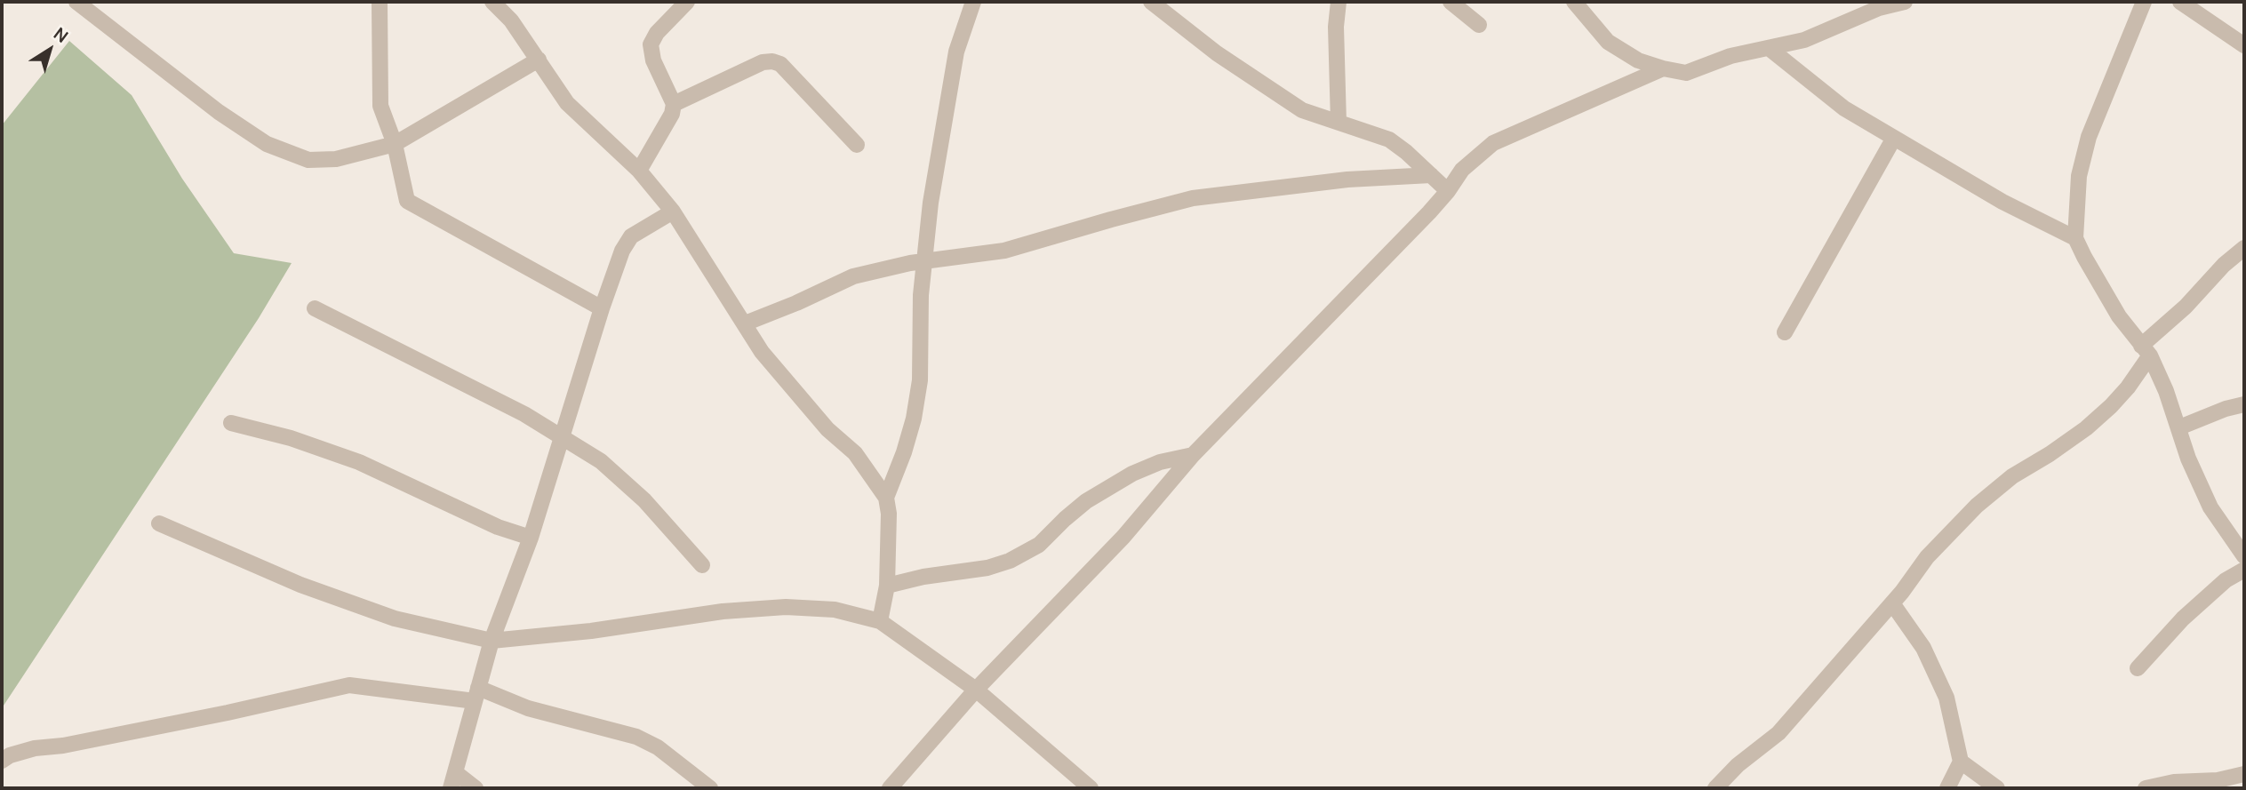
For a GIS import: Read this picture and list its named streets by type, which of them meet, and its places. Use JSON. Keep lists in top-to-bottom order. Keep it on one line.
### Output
{"north":"top right"}
